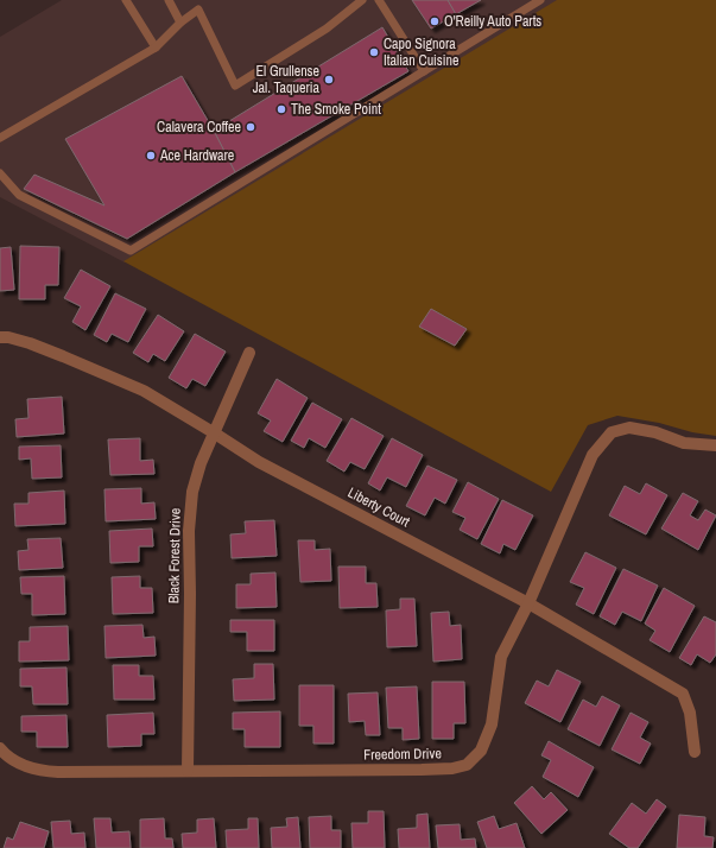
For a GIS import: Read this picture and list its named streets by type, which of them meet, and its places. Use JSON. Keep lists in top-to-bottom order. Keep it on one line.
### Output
{"streets":{"street":["Liberty Court","Black Forest Drive","Freedom Drive"]},"crossings":[["Liberty Court","Black Forest Drive"],["Liberty Court","Freedom Drive"],["Black Forest Drive","Freedom Drive"]],"places":["O'Reilly Auto Parts","Capo Signora Italian Cuisine","El Grullense Jal. Taqueria","The Smoke Point","Calavera Coffee","Ace Hardware"]}
